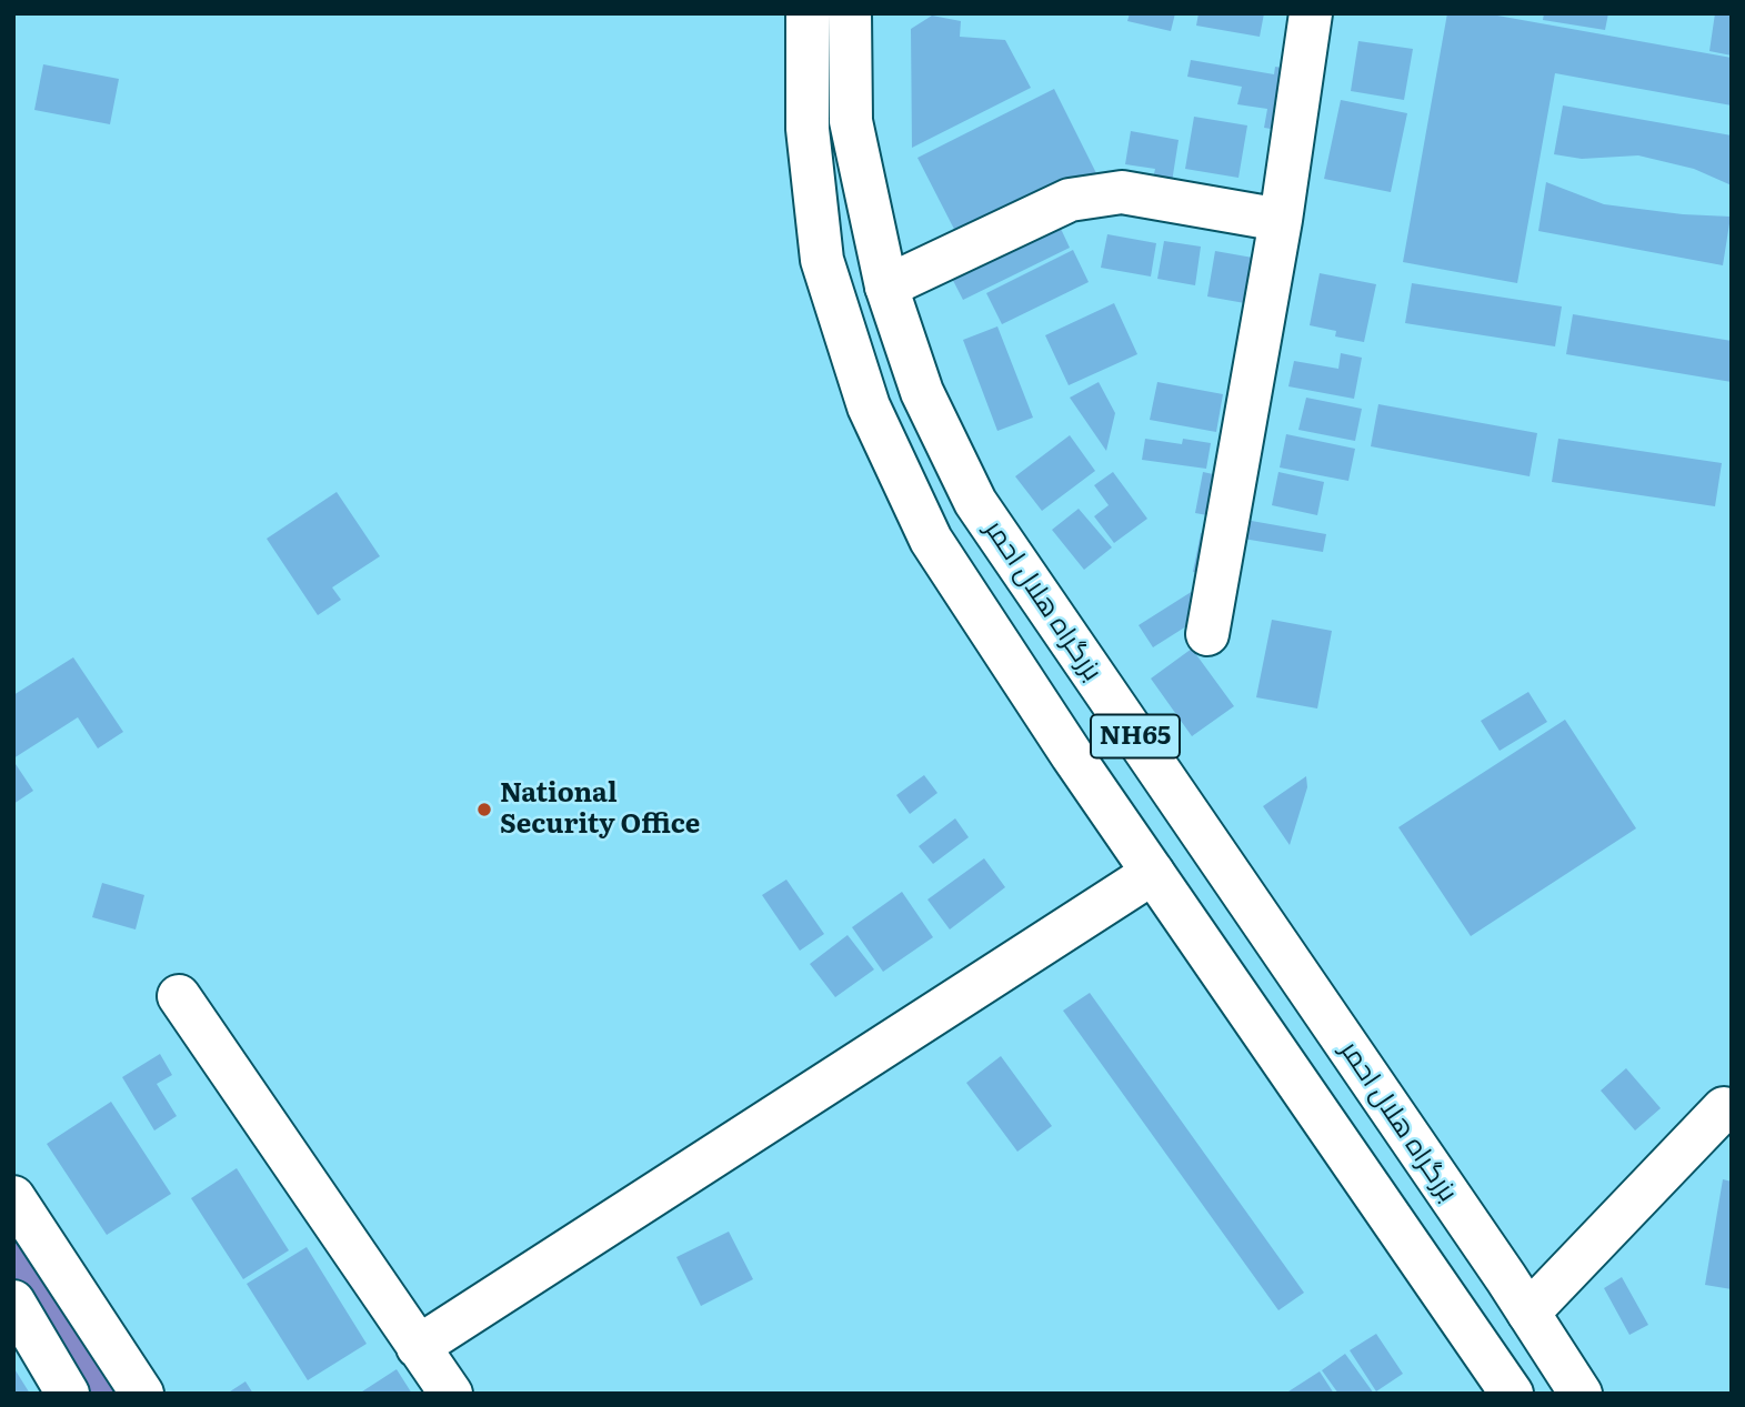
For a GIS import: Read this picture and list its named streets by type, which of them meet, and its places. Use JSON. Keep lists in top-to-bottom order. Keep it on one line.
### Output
{"streets":{"main road":["بزرگراه هلال احمر","NH65"]},"places":["National Security Office"]}
